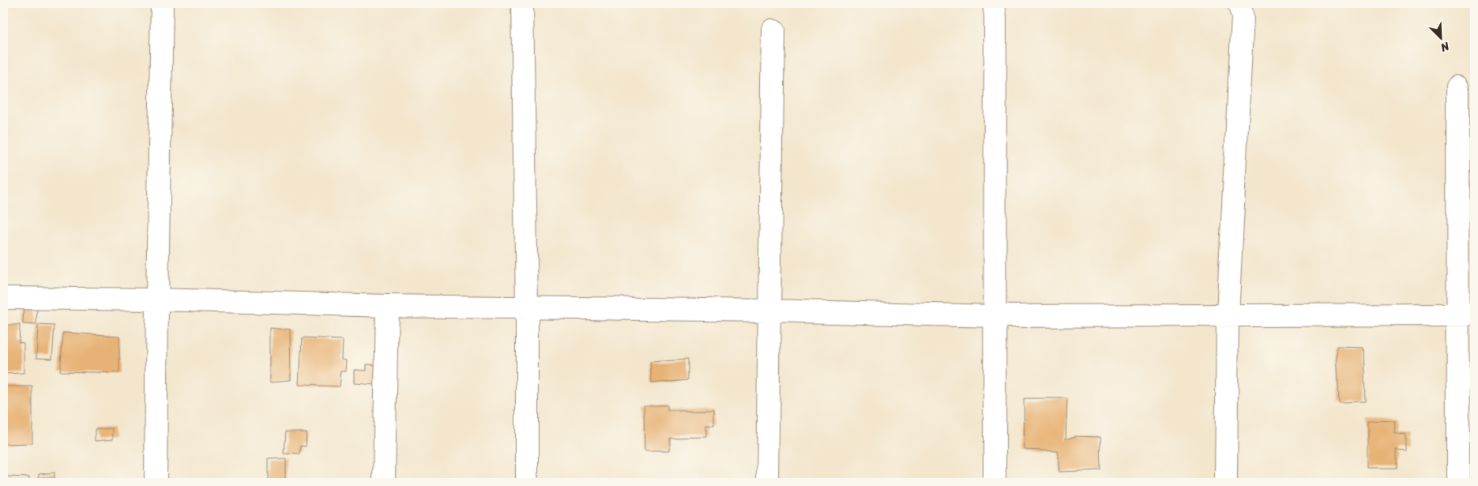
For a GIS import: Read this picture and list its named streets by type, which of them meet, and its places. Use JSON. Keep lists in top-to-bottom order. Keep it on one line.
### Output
{"north":"bottom right"}
